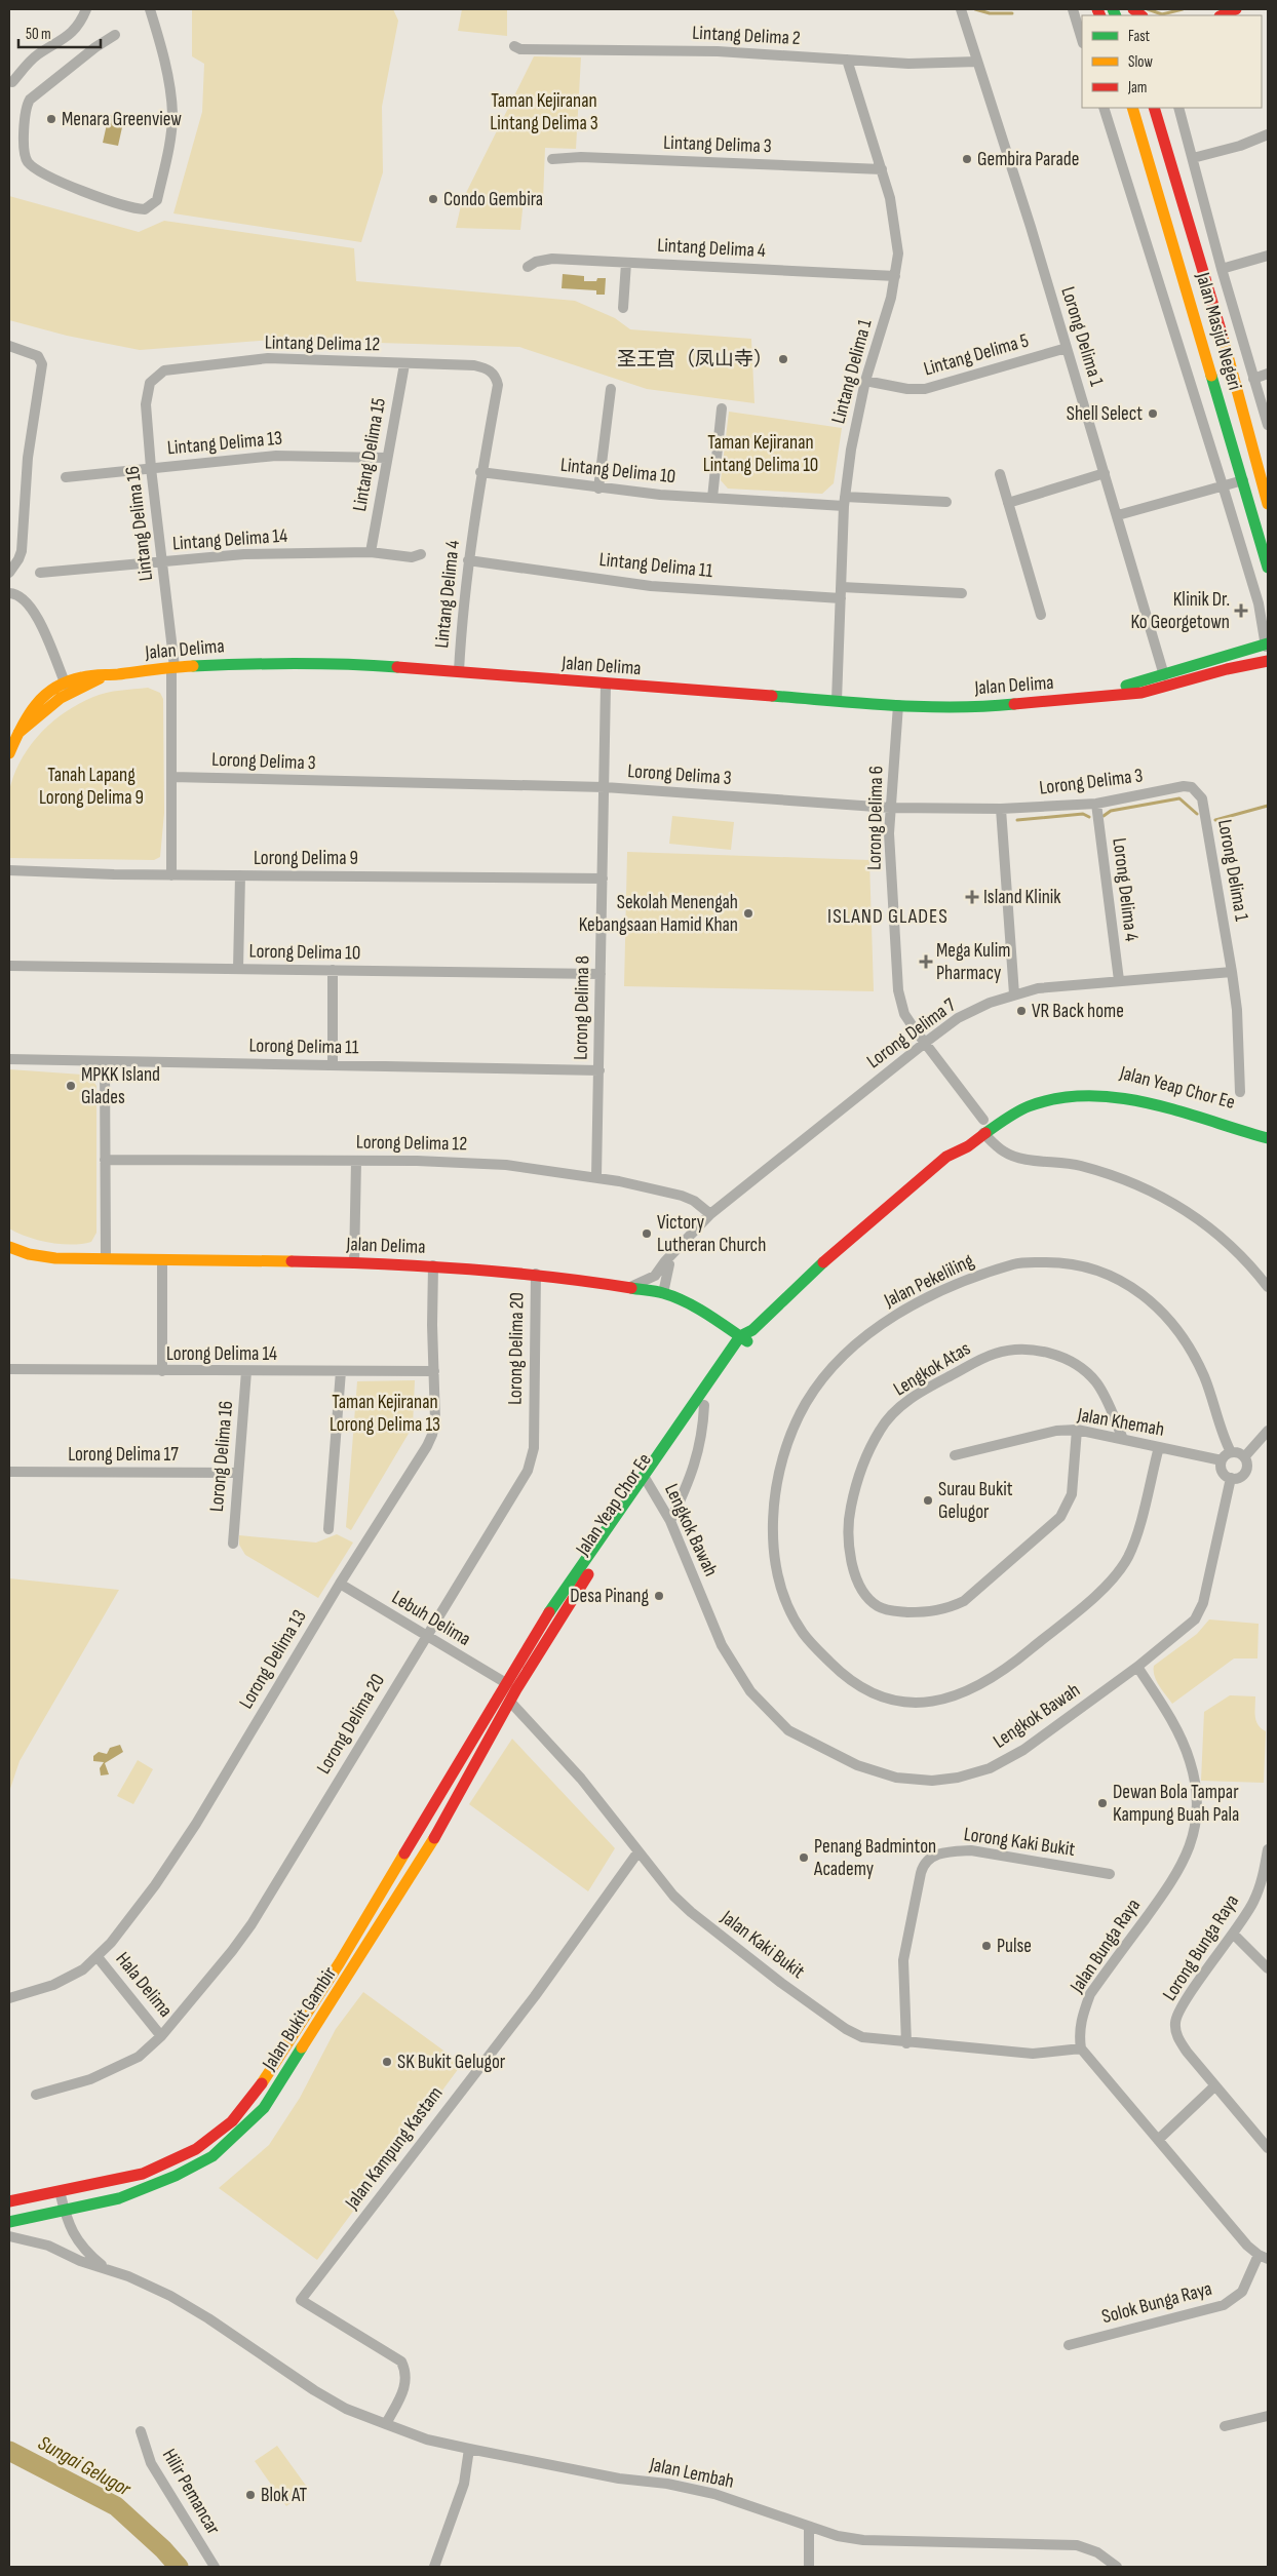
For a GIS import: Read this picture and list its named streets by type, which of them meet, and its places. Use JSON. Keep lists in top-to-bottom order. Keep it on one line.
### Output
{"streets":{"main road":["Jalan Masjid Negeri","Jalan Delima","Jalan Yeap Chor Ee","Jalan Bukit Gambir"],"street":["Lintang Delima 2","Lintang Delima 3","Lintang Delima 4","Lorong Delima 1","Lintang Delima 12","Lintang Delima 5","Lintang Delima 1","Lintang Delima 13","Lintang Delima 15","Lintang Delima 10","Lintang Delima 16","Lintang Delima 14","Lintang Delima 11","Lorong Delima 3","Lorong Delima 6","Lorong Delima 9","Lorong Delima 4","Lorong Delima 10","Lorong Delima 8","Lorong Delima 7","Lorong Delima 11","Lorong Delima 12","Jalan Pekeliling","Lorong Delima 20","Lorong Delima 14","Lengkok Atas","Jalan Khemah","Lorong Delima 17","Lorong Delima 16","Lengkok Bawah","Lebuh Delima","Lorong Delima 13","Lorong Kaki Bukit","Jalan Kaki Bukit","Jalan Bunga Raya","Lorong Bunga Raya","Hala Delima","Jalan Kampung Kastam","Solok Bunga Raya","Jalan Lembah","Hilir Pemancar"]},"crossings":[["Lintang Delima 2","Lorong Delima 1"],["Lintang Delima 2","Lintang Delima 1"],["Lintang Delima 3","Lintang Delima 1"],["Lintang Delima 4","Lintang Delima 12"],["Lintang Delima 4","Lintang Delima 1"],["Lintang Delima 4","Lintang Delima 10"],["Lintang Delima 4","Lintang Delima 11"],["Lintang Delima 4","Jalan Delima"],["Lorong Delima 1","Lintang Delima 5"],["Lorong Delima 1","Jalan Delima"],["Lorong Delima 1","Lorong Delima 3"],["Lorong Delima 1","Lorong Delima 7"],["Lintang Delima 12","Lintang Delima 15"],["Lintang Delima 12","Lintang Delima 16"],["Lintang Delima 5","Lintang Delima 1"],["Lintang Delima 1","Lintang Delima 10"],["Lintang Delima 1","Lintang Delima 11"],["Lintang Delima 1","Jalan Delima"],["Lintang Delima 13","Lintang Delima 15"],["Lintang Delima 13","Lintang Delima 16"],["Lintang Delima 15","Lintang Delima 14"],["Lintang Delima 16","Lintang Delima 14"],["Lintang Delima 16","Jalan Delima"],["Lintang Delima 16","Lorong Delima 3"],["Lintang Delima 16","Lorong Delima 9"],["Jalan Delima","Lorong Delima 6"],["Jalan Delima","Lorong Delima 8"],["Jalan Delima","Lorong Delima 7"],["Jalan Delima","Jalan Yeap Chor Ee"],["Jalan Delima","Lorong Delima 20"],["Jalan Delima","Lorong Delima 13"],["Lorong Delima 3","Lorong Delima 6"],["Lorong Delima 3","Lorong Delima 4"],["Lorong Delima 3","Lorong Delima 8"],["Lorong Delima 6","Lorong Delima 7"],["Lorong Delima 6","Jalan Yeap Chor Ee"],["Lorong Delima 9","Lorong Delima 8"],["Lorong Delima 4","Lorong Delima 7"],["Lorong Delima 10","Lorong Delima 8"],["Lorong Delima 8","Lorong Delima 11"],["Lorong Delima 8","Lorong Delima 12"],["Lorong Delima 7","Lorong Delima 12"],["Jalan Yeap Chor Ee","Lengkok Bawah"],["Jalan Yeap Chor Ee","Lebuh Delima"],["Jalan Yeap Chor Ee","Jalan Kaki Bukit"],["Jalan Yeap Chor Ee","Jalan Bukit Gambir"],["Jalan Pekeliling","Jalan Khemah"],["Jalan Pekeliling","Lengkok Bawah"],["Lorong Delima 20","Lebuh Delima"],["Lorong Delima 20","Hala Delima"],["Lorong Delima 14","Lorong Delima 16"],["Lorong Delima 14","Lorong Delima 13"],["Lengkok Atas","Jalan Khemah"],["Jalan Khemah","Lengkok Bawah"],["Lorong Delima 17","Lorong Delima 16"],["Lengkok Bawah","Jalan Bunga Raya"],["Lebuh Delima","Lorong Delima 13"],["Lebuh Delima","Jalan Bukit Gambir"],["Lorong Delima 13","Hala Delima"],["Lorong Kaki Bukit","Jalan Kaki Bukit"],["Jalan Kaki Bukit","Jalan Bunga Raya"],["Jalan Kaki Bukit","Jalan Bukit Gambir"],["Jalan Kaki Bukit","Jalan Kampung Kastam"],["Jalan Kampung Kastam","Jalan Lembah"]],"districts":["ISLAND GLADES"],"water":["Sungai Gelugor"],"parks":["Taman Kejiranan Lintang Delima 3","Taman Kejiranan Lintang Delima 10","Tanah Lapang Lorong Delima 9","Taman Kejiranan Lorong Delima 13"],"places":{"other":["Menara Greenview","Gembira Parade","Condo Gembira","圣王宫（凤山寺）","Shell Select","Sekolah Menengah Kebangsaan Hamid Khan","VR Back home","MPKK Island Glades","Victory Lutheran Church","Surau Bukit Gelugor","Desa Pinang","Dewan Bola Tampar Kampung Buah Pala","Penang Badminton Academy","Pulse","SK Bukit Gelugor","Blok AT"],"health":["Klinik Dr. Ko Georgetown","Island Klinik","Mega Kulim Pharmacy"]},"legend":["Fast","Slow","Jam"],"scale_bar":"50 m"}
